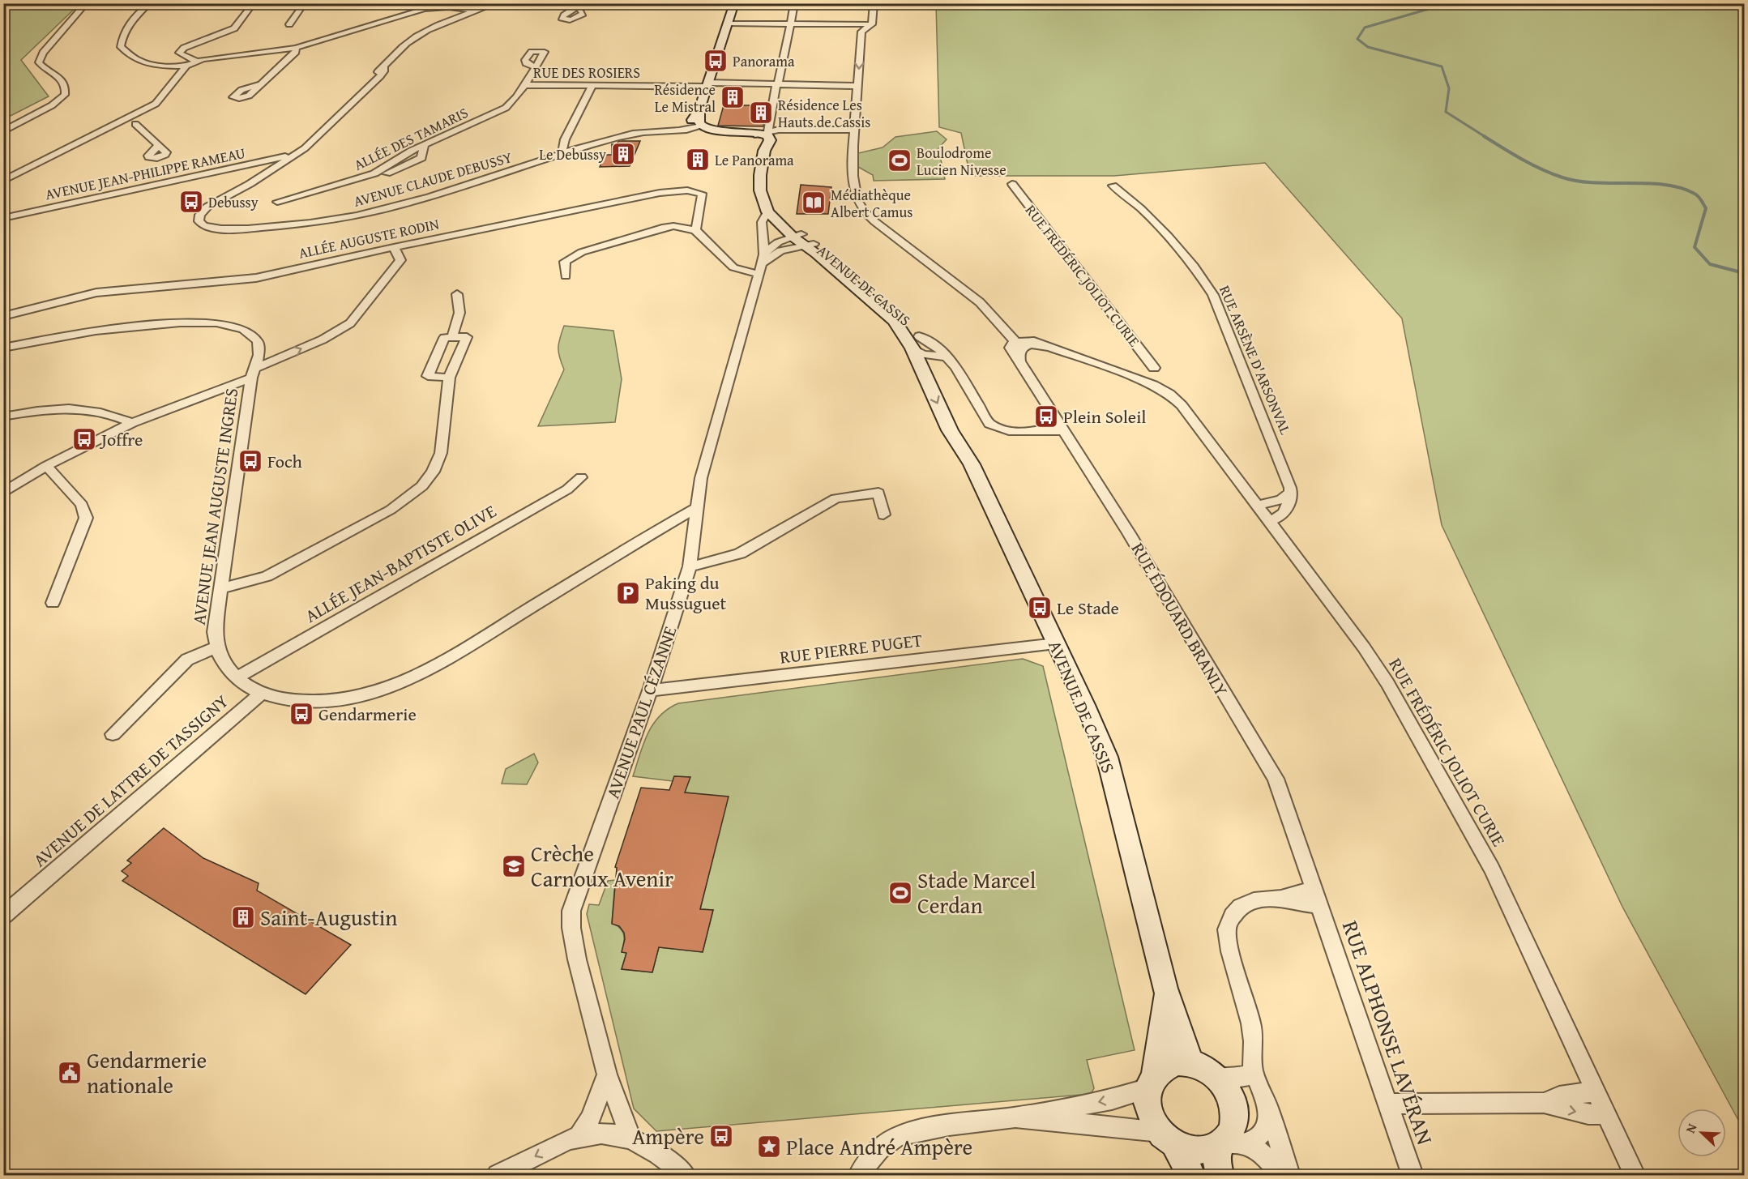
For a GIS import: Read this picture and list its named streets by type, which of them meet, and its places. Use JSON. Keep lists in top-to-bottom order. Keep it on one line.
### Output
{"streets":{"main road":["AVENUE DE CASSIS"],"street":["RUE DES ROSIERS","ALLÉE DES TAMARIS","AVENUE JEAN-PHILIPPE RAMEAU","AVENUE CLAUDE DEBUSSY","ALLÉE AUGUSTE RODIN","RUE FRÉDÉRIC JOLIOT CURIE","RUE ARSÈNE D'ARSONVAL","AVENUE JEAN AUGUSTE INGRES","ALLÉE JEAN-BAPTISTE OLIVE","RUE ÉDOUARD BRANLY","RUE PIERRE PUGET","AVENUE PAUL CÉZANNE","AVENUE DE LATTRE DE TASSIGNY","RUE ALPHONSE LAVÉRAN"]},"crossings":[["RUE DES ROSIERS","ALLÉE DES TAMARIS"],["AVENUE JEAN-PHILIPPE RAMEAU","AVENUE CLAUDE DEBUSSY"],["RUE FRÉDÉRIC JOLIOT CURIE","RUE ÉDOUARD BRANLY"],["AVENUE DE CASSIS","RUE PIERRE PUGET"],["AVENUE DE CASSIS","AVENUE PAUL CÉZANNE"],["AVENUE JEAN AUGUSTE INGRES","ALLÉE JEAN-BAPTISTE OLIVE"],["AVENUE JEAN AUGUSTE INGRES","AVENUE PAUL CÉZANNE"],["AVENUE JEAN AUGUSTE INGRES","AVENUE DE LATTRE DE TASSIGNY"],["RUE ÉDOUARD BRANLY","RUE ALPHONSE LAVÉRAN"],["RUE PIERRE PUGET","AVENUE PAUL CÉZANNE"]],"places":{"bus stop":["Panorama","Debussy","Plein Soleil","Joffre","Foch","Le Stade","Gendarmerie","Ampère"],"building":["Résidence Le Mistral","Résidence Les Hauts de Cassis","Le Debussy","Le Panorama","Saint-Augustin"],"sports":["Boulodrome Lucien Nivesse","Stade Marcel Cerdan"],"library":["Médiathèque Albert Camus"],"parking":["Paking du Mussuguet"],"school or university":["Crèche Carnoux Avenir"],"public building":["Gendarmerie nationale"],"place":["Place André Ampère"]},"north":"top left"}
